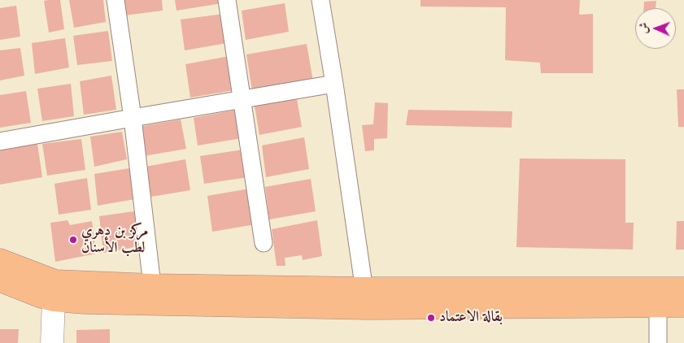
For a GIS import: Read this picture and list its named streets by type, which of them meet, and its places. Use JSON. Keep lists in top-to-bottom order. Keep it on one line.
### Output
{"places":["مركز بن دهري لطب الأسنان","بقالة الاعتماد"],"north":"left"}
